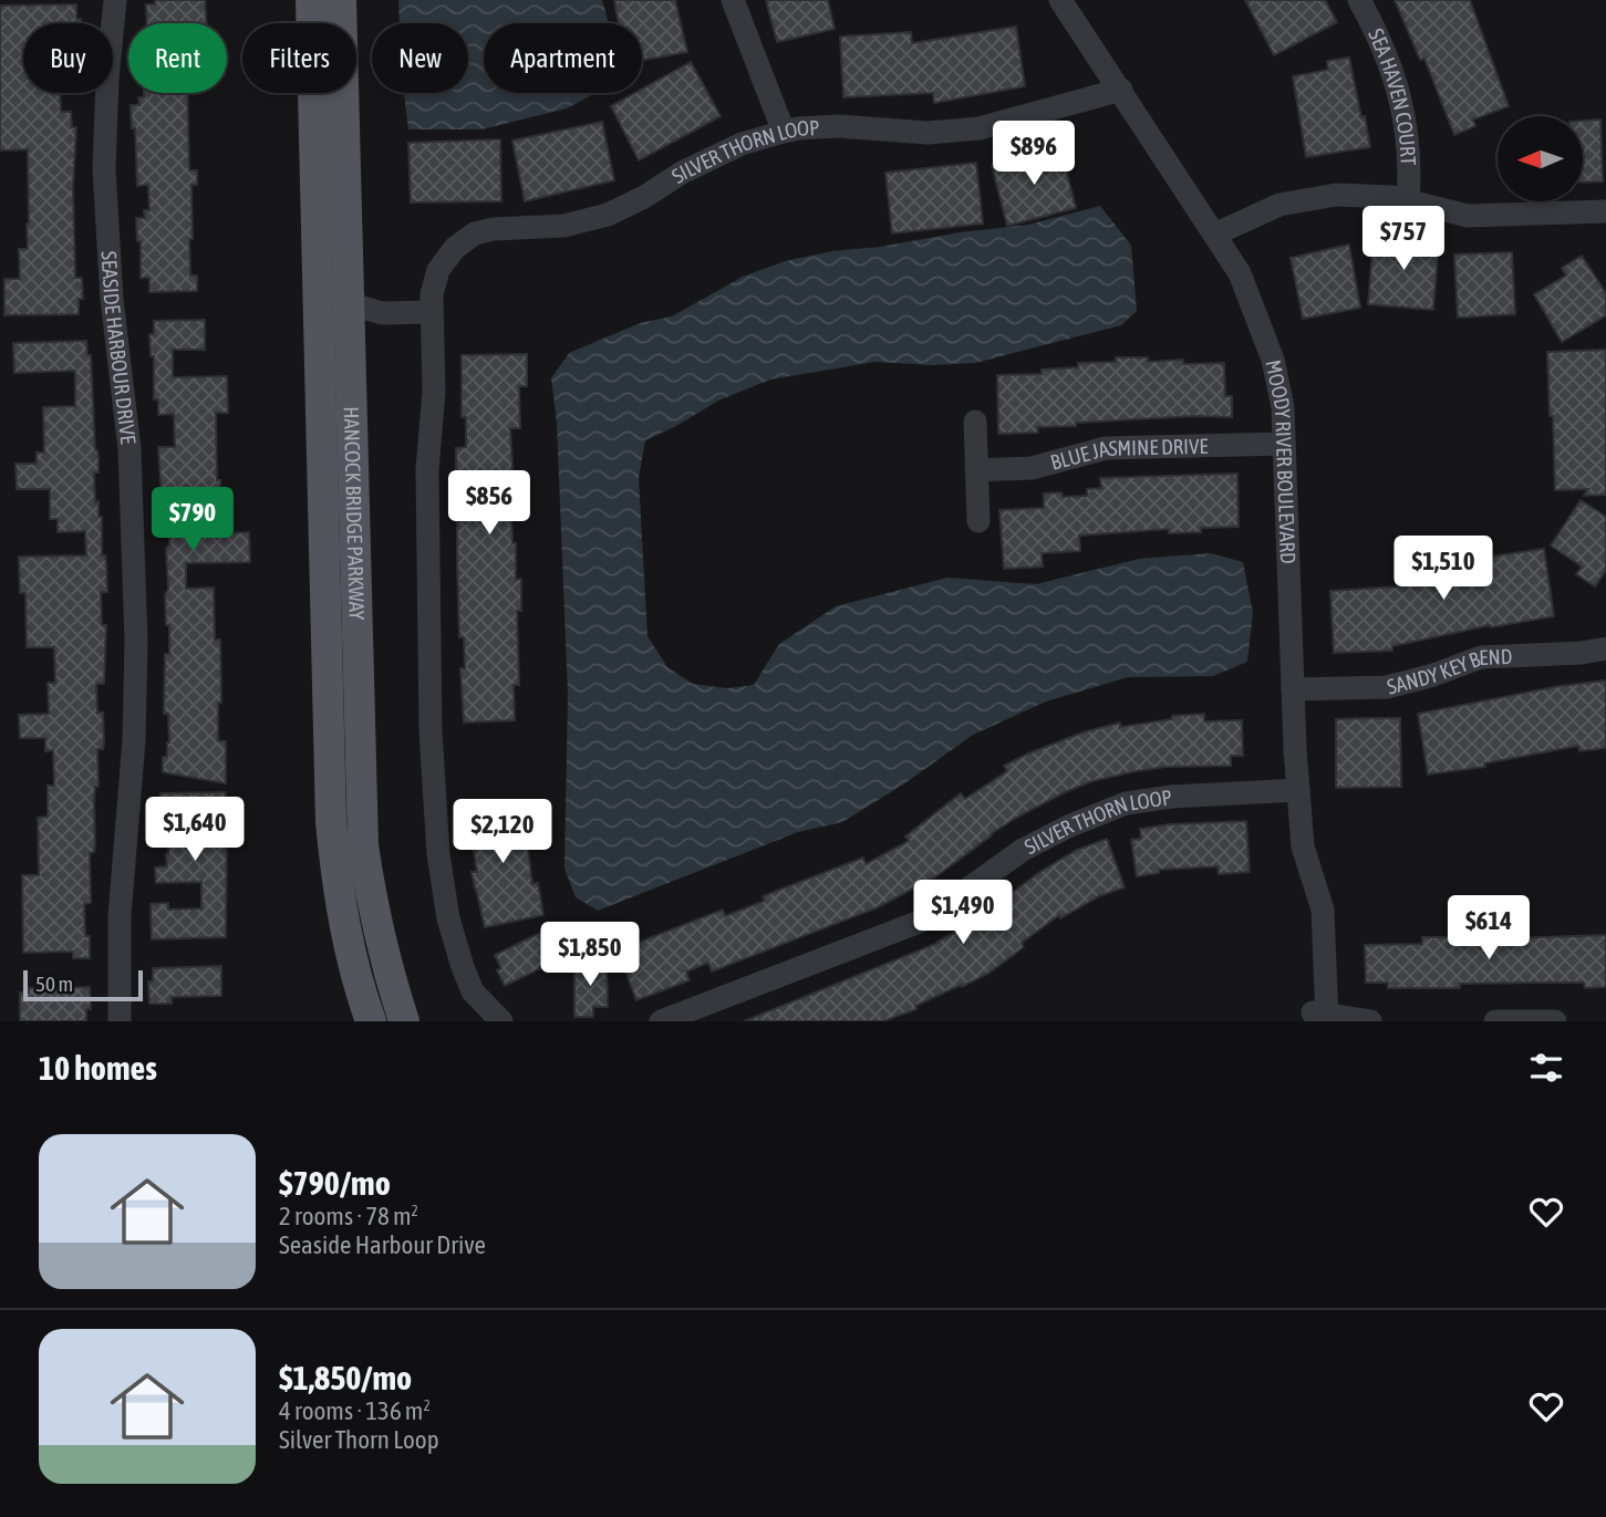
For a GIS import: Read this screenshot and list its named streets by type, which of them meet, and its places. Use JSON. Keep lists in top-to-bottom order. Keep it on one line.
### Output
{"streets":{"main road":["HANCOCK BRIDGE PARKWAY"],"street":["SEA HAVEN COURT","SILVER THORN LOOP","SEASIDE HARBOUR DRIVE","BLUE JASMINE DRIVE","MOODY RIVER BOULEVARD","SANDY KEY BEND"]},"crossings":[["SILVER THORN LOOP","MOODY RIVER BOULEVARD"],["BLUE JASMINE DRIVE","MOODY RIVER BOULEVARD"],["MOODY RIVER BOULEVARD","SANDY KEY BEND"]],"scale_bar":"50 m","north":"left","page":{"chip":["Buy","Rent","Filters","New","Apartment"],"price":["$896","$757","$856","$790","$1,510","$1,640","$2,120","$1,490","$614","$1,850"],"scale":"50 m","heading":"10 homes","list":[{"name":"$790/mo","note":"2 rooms · 78 m² · Seaside Harbour Drive"},{"name":"$1,850/mo","note":"4 rooms · 136 m² · Silver Thorn Loop"}]}}
